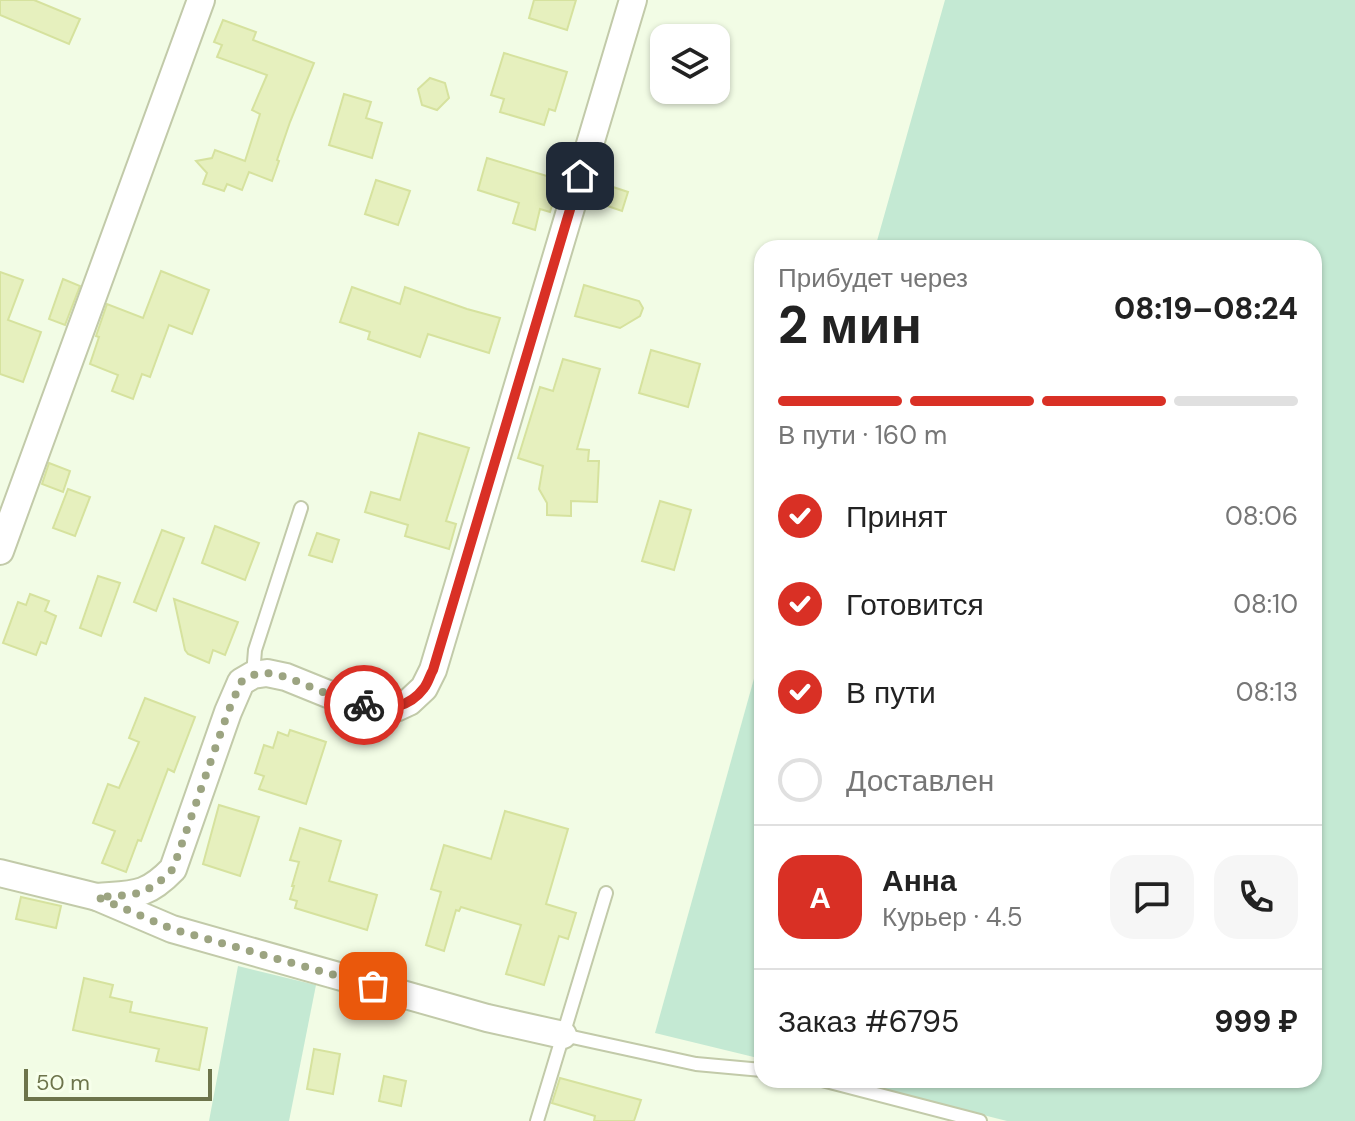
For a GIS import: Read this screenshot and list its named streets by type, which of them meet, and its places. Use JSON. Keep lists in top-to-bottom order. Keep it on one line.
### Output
{"scale_bar":"50 m","page":{"heading":["2 мин","Прибудет через","08:19–08:24"],"panel":["Анна","Курьер · 4.5","Заказ #6795","999 ₽"],"bar":"В пути · 160 m","list":[["Принят","08:06"],["Готовится","08:10"],["В пути","08:13"],"Доставлен"],"round":"А","scale":"50 m"}}
